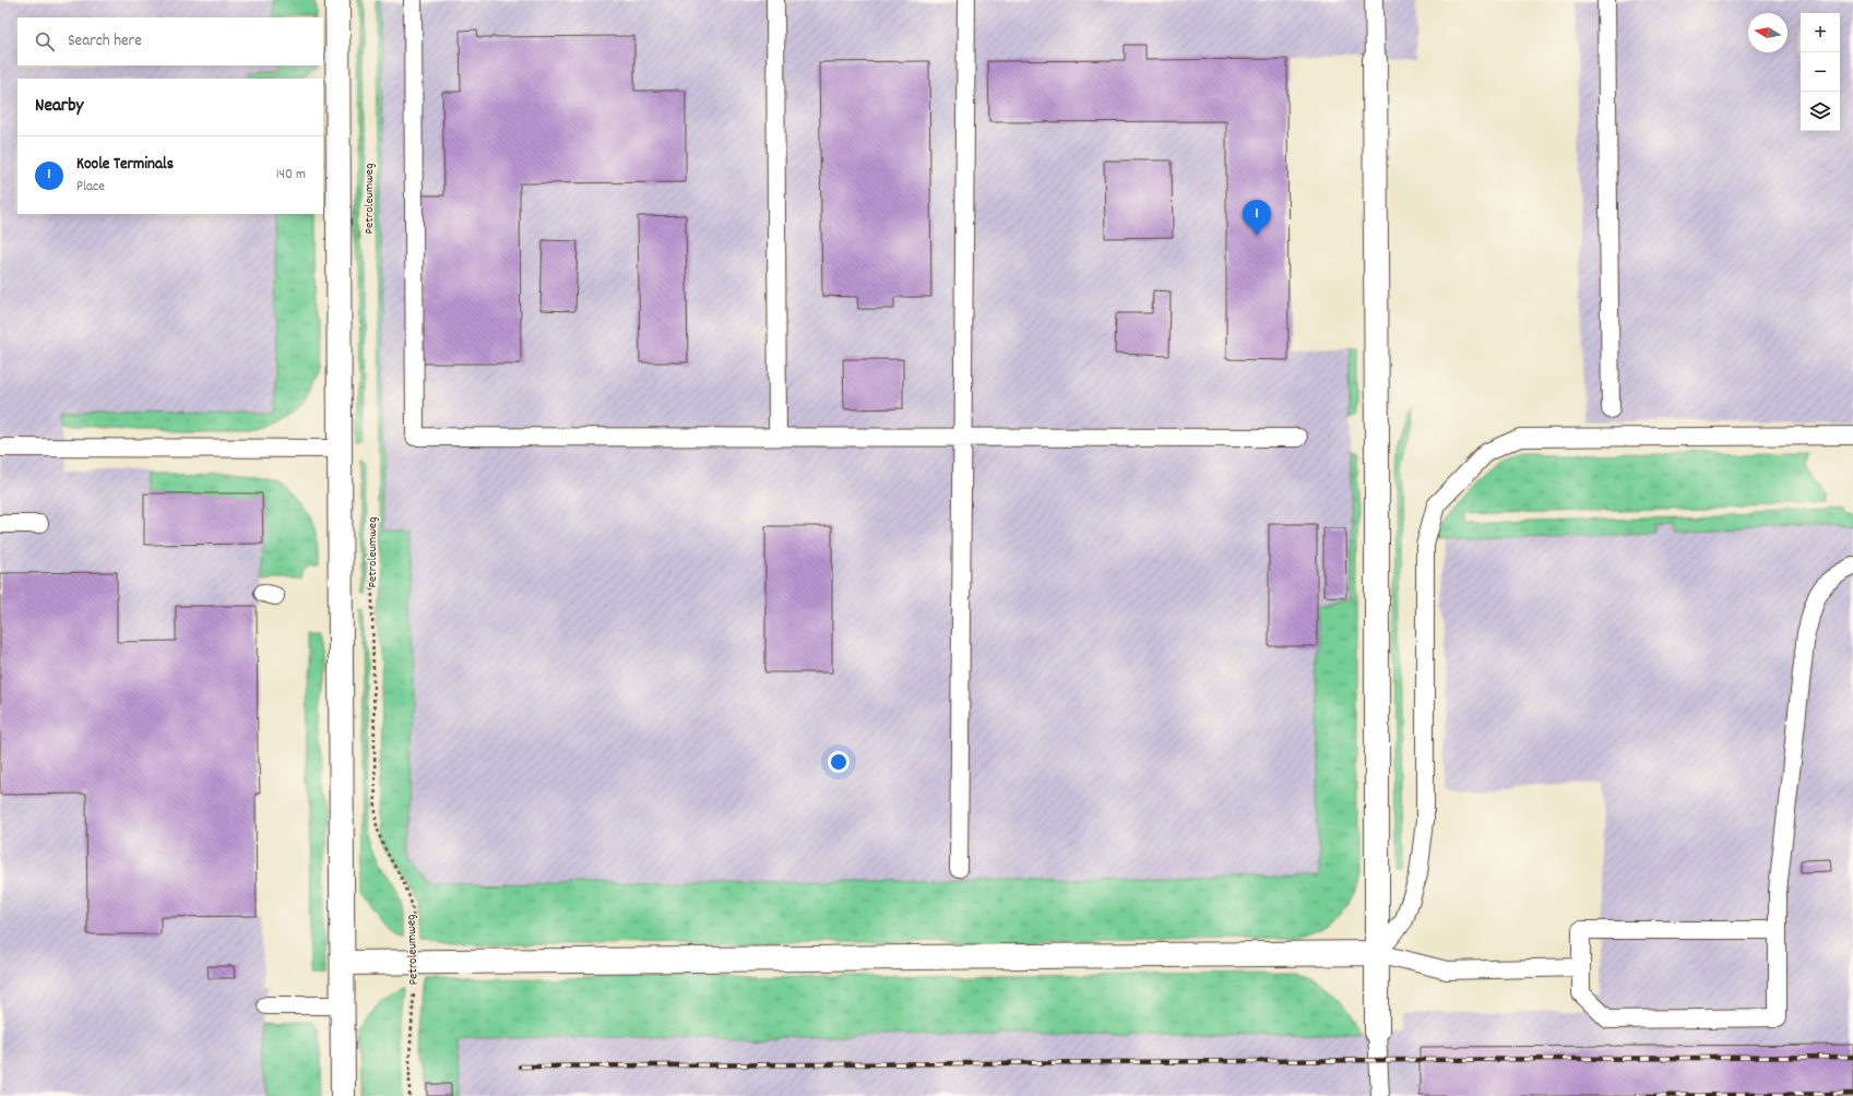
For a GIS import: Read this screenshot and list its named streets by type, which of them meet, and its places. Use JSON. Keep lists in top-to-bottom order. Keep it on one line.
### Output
{"streets":{"path":["Petroleumweg"]},"north":"left","page":{"map_buttons":["+","−"],"search":"Search here","heading":"Nearby","list":[{"mark":"1","name":"Koole Terminals","note":"Place","value":"140 m"}],"pins":"1"}}
